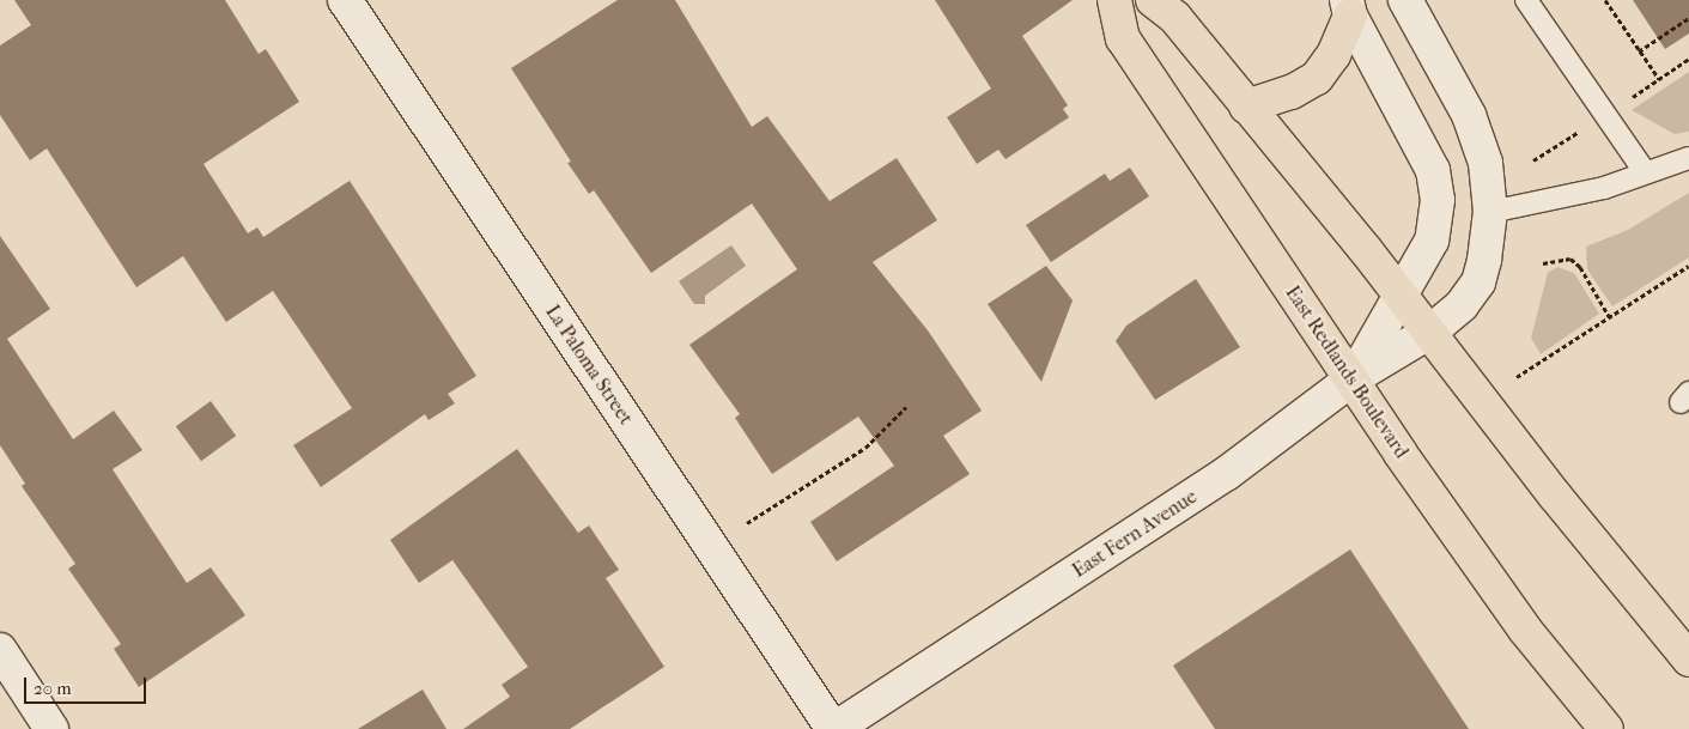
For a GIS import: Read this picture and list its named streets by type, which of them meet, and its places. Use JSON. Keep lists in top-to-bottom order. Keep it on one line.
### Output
{"streets":{"main road":["East Redlands Boulevard"],"street":["La Paloma Street","East Fern Avenue"]},"crossings":[["La Paloma Street","East Fern Avenue"],["East Redlands Boulevard","East Fern Avenue"]],"scale_bar":"20 m"}
